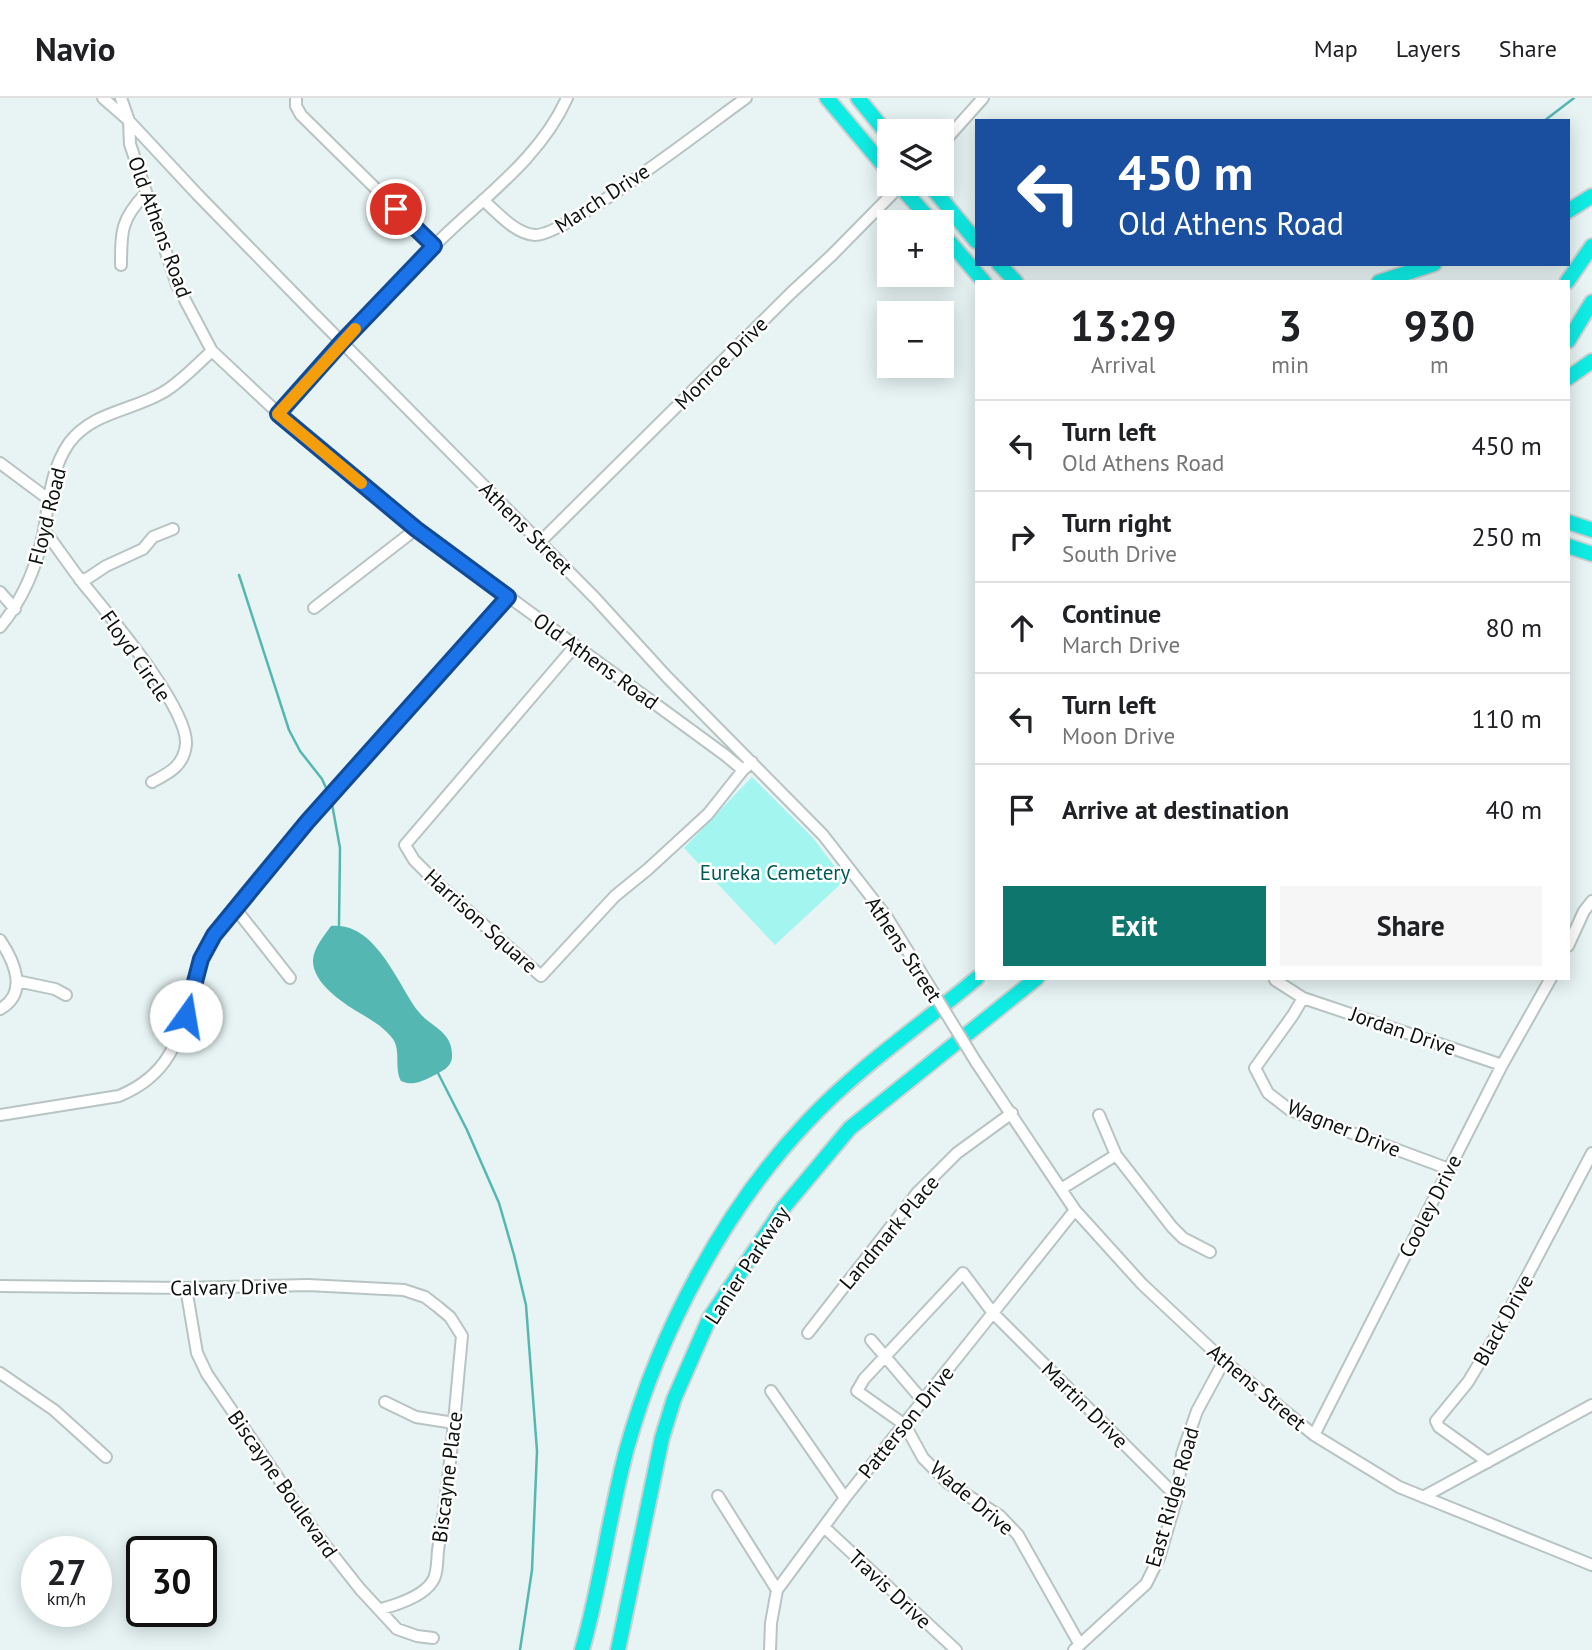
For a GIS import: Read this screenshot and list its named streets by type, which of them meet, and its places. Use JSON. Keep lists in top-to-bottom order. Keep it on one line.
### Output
{"streets":{"highway":["Lanier Parkway"],"street":["March Drive","Old Athens Road","Monroe Drive","Floyd Road","Athens Street","Floyd Circle","Harrison Square","Jordan Drive","Wagner Drive","Cooley Drive","Landmark Place","Calvary Drive","Black Drive","Martin Drive","Patterson Drive","Biscayne Place","Biscayne Boulevard","East Ridge Road","Wade Drive","Travis Drive"]},"crossings":[["Old Athens Road","Floyd Road"],["Old Athens Road","Athens Street"],["Old Athens Road","Harrison Square"],["Monroe Drive","Athens Street"],["Floyd Road","Floyd Circle"],["Athens Street","Cooley Drive"],["Athens Street","Landmark Place"],["Athens Street","Patterson Drive"],["Athens Street","East Ridge Road"],["Jordan Drive","Wagner Drive"],["Jordan Drive","Cooley Drive"],["Wagner Drive","Cooley Drive"],["Calvary Drive","Biscayne Place"],["Calvary Drive","Biscayne Boulevard"],["Martin Drive","Patterson Drive"],["Martin Drive","East Ridge Road"],["Patterson Drive","Wade Drive"],["Patterson Drive","Travis Drive"],["Biscayne Place","Biscayne Boulevard"],["East Ridge Road","Wade Drive"]],"parks":["Eureka Cemetery"],"page":{"header":"Navio","nav":["Map","Layers","Share"],"map_buttons":["+","−"],"turn":["450 m","Old Athens Road"],"eta":["13:29","Arrival","3","min","930","m"],"list":[{"name":"Turn left","note":"Old Athens Road","value":"450 m"},{"name":"Turn right","note":"South Drive","value":"250 m"},{"name":"Continue","note":"March Drive","value":"80 m"},{"name":"Turn left","note":"Moon Drive","value":"110 m"},{"name":"Arrive at destination","value":"40 m"}],"buttons":["Exit","Share"],"speed":"27 km/h","limit":"30"}}
